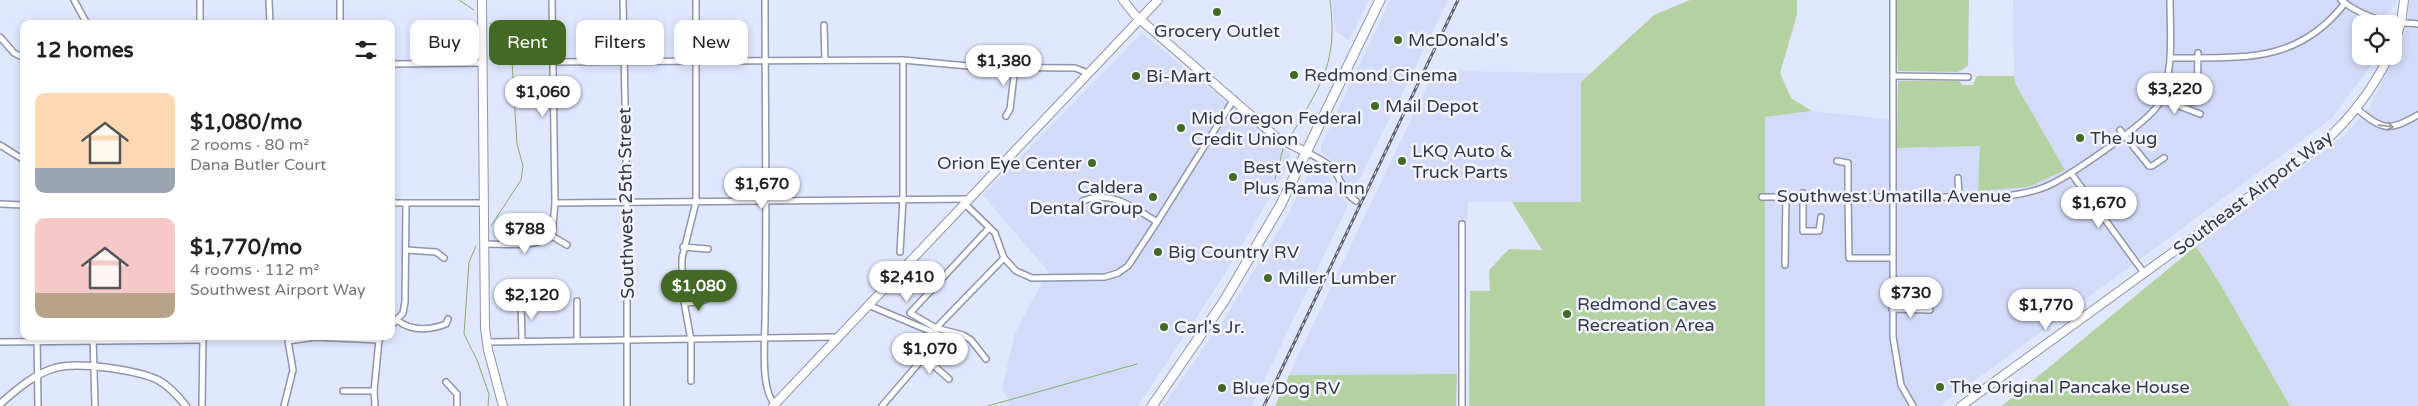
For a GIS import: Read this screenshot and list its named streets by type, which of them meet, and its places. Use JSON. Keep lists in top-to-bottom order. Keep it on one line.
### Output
{"streets":{"main road":["Southeast Airport Way"],"street":["Southwest Umatilla Avenue","Southwest 25th Street"]},"places":["Grocery Outlet","McDonald's","Redmond Cinema","Bi-Mart","Mail Depot","Mid Oregon Federal Credit Union","The Jug","LKQ Auto & Truck Parts","Orion Eye Center","Best Western Plus Rama Inn","Caldera Dental Group","Big Country RV","Miller Lumber","Redmond Caves Recreation Area","Carl's Jr.","The Original Pancake House","Blue Dog RV"],"page":{"chip":["Buy","Rent","Filters","New"],"heading":"12 homes","price":["$1,380","$3,220","$1,060","$1,670","$1,670","$788","$2,410","$1,080","$730","$2,120","$1,770","$1,070"],"list":[{"name":"$1,080/mo","note":"2 rooms · 80 m² · Dana Butler Court"},{"name":"$1,770/mo","note":"4 rooms · 112 m² · Southwest Airport Way"}]}}
